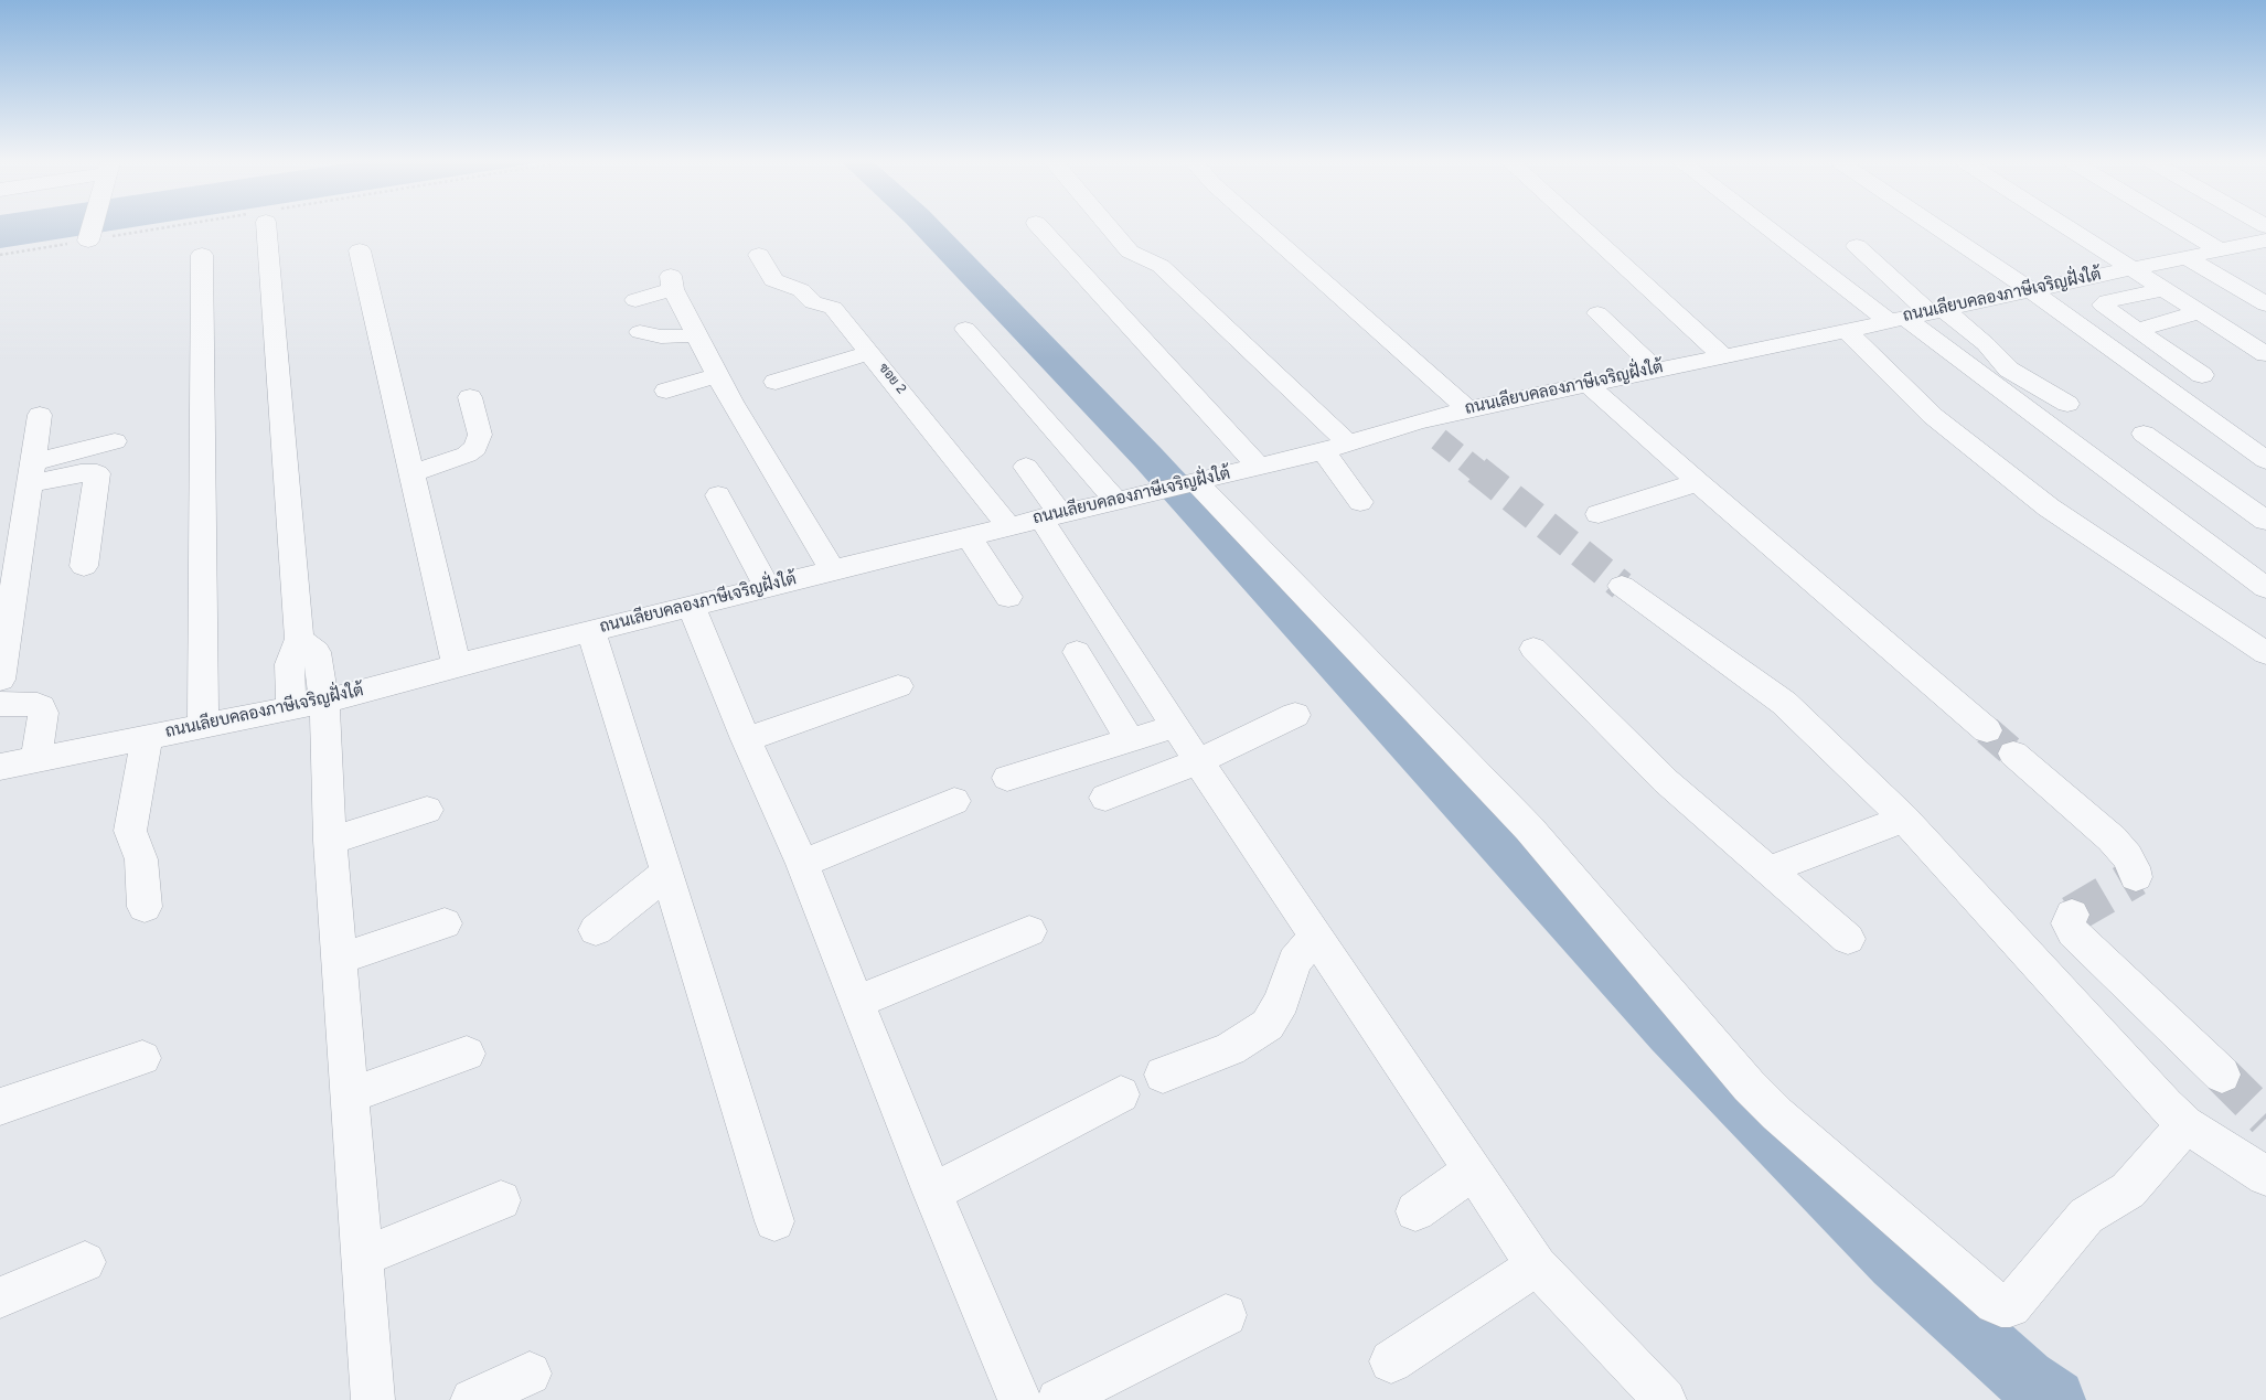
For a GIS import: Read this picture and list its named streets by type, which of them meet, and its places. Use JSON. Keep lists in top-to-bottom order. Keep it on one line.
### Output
{"streets":{"street":["ถนนเลียบคลองภาษีเจริญฝั่งใต้","ซอย 2"]},"crossings":[["ถนนเลียบคลองภาษีเจริญฝั่งใต้","ซอย 2"]]}
